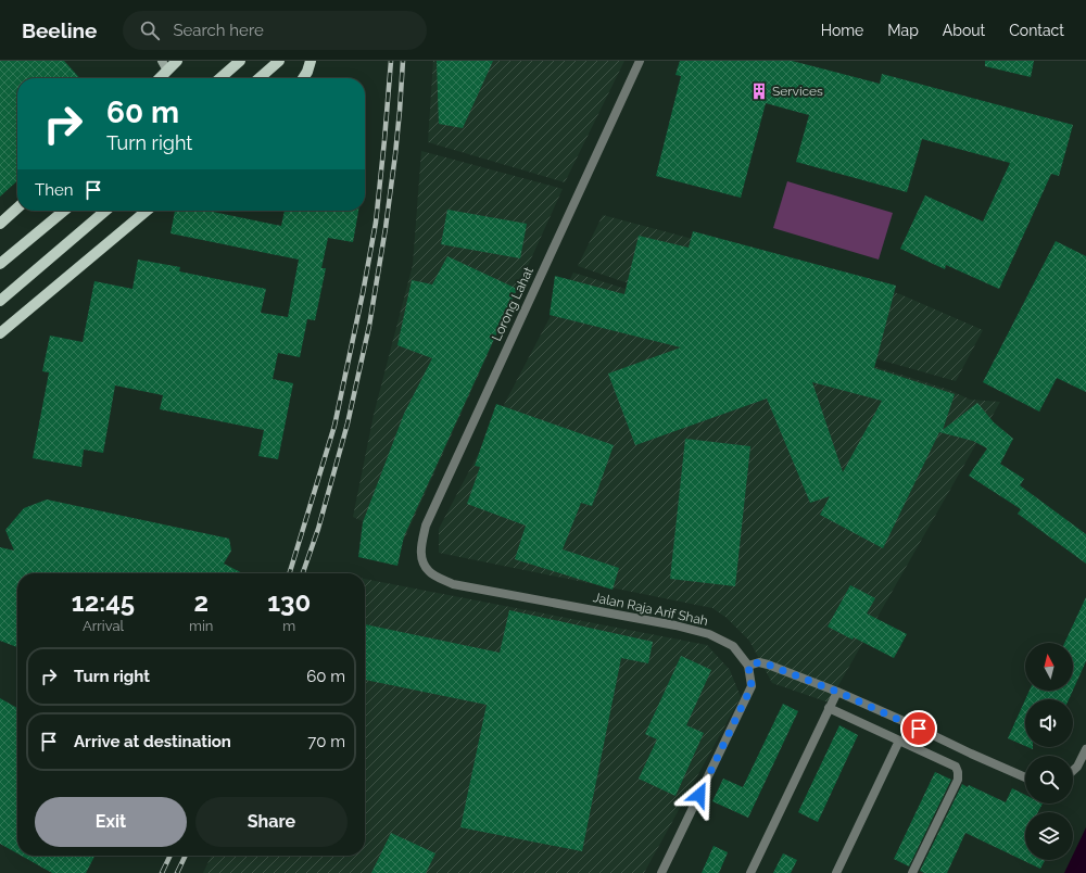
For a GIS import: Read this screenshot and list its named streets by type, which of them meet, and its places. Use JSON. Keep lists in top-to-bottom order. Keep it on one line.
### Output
{"streets":{"street":["Lorong Lahat","Jalan Raja Arif Shah"]},"crossings":[["Lorong Lahat","Jalan Raja Arif Shah"]],"places":{"building":["Services"]},"north":"top","page":{"header":"Beeline","search":"Search here","nav":["Home","Map","About","Contact"],"turn":["60 m","Turn right"],"then":"Then","eta":["12:45","Arrival","2","min","130","m"],"list":[{"name":"Turn right","value":"60 m"},{"name":"Arrive at destination","value":"70 m"}],"buttons":["Exit","Share"]}}
